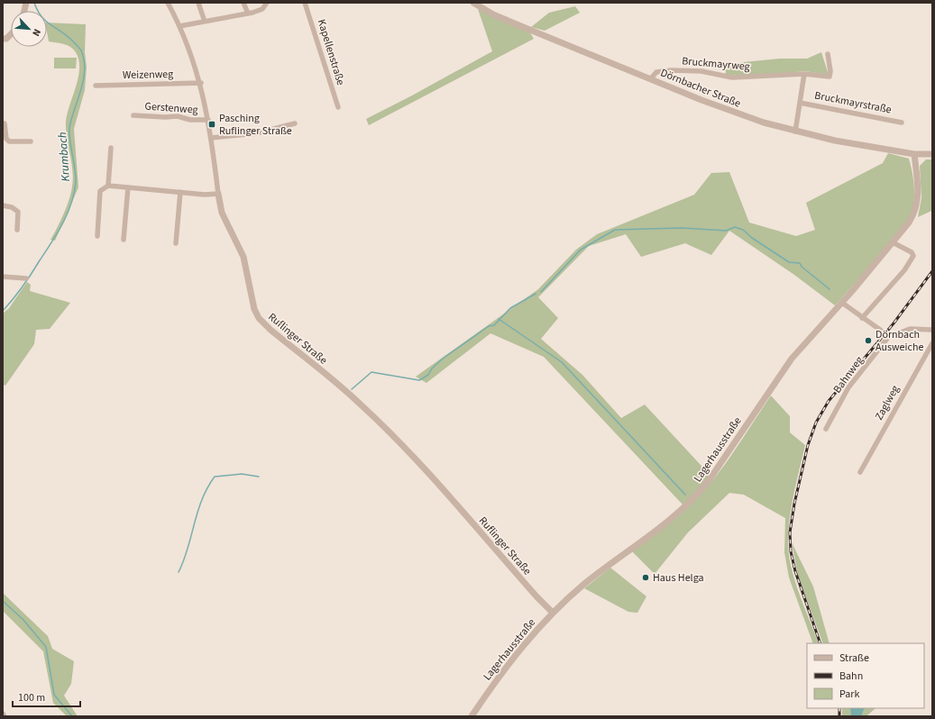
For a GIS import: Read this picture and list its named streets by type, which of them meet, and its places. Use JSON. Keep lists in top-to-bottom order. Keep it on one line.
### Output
{"streets":{"street":["Kapellenstraße","Bruckmayrweg","Weizenweg","Dörnbacher Straße","Bruckmayrstraße","Gerstenweg","Ruflinger Straße","Bahnweg","Zaglweg","Lagerhausstraße"]},"crossings":[["Bruckmayrweg","Dörnbacher Straße"],["Bruckmayrweg","Bruckmayrstraße"],["Weizenweg","Ruflinger Straße"],["Dörnbacher Straße","Bruckmayrstraße"],["Dörnbacher Straße","Lagerhausstraße"],["Gerstenweg","Ruflinger Straße"],["Ruflinger Straße","Lagerhausstraße"]],"water":["Krumbach"],"places":{"transit":["Pasching Ruflinger Straße"],"other":["Dörnbach Ausweiche","Haus Helga"]},"legend":["Straße","Bahn","Park"],"scale_bar":"100 m","north":"bottom right"}
